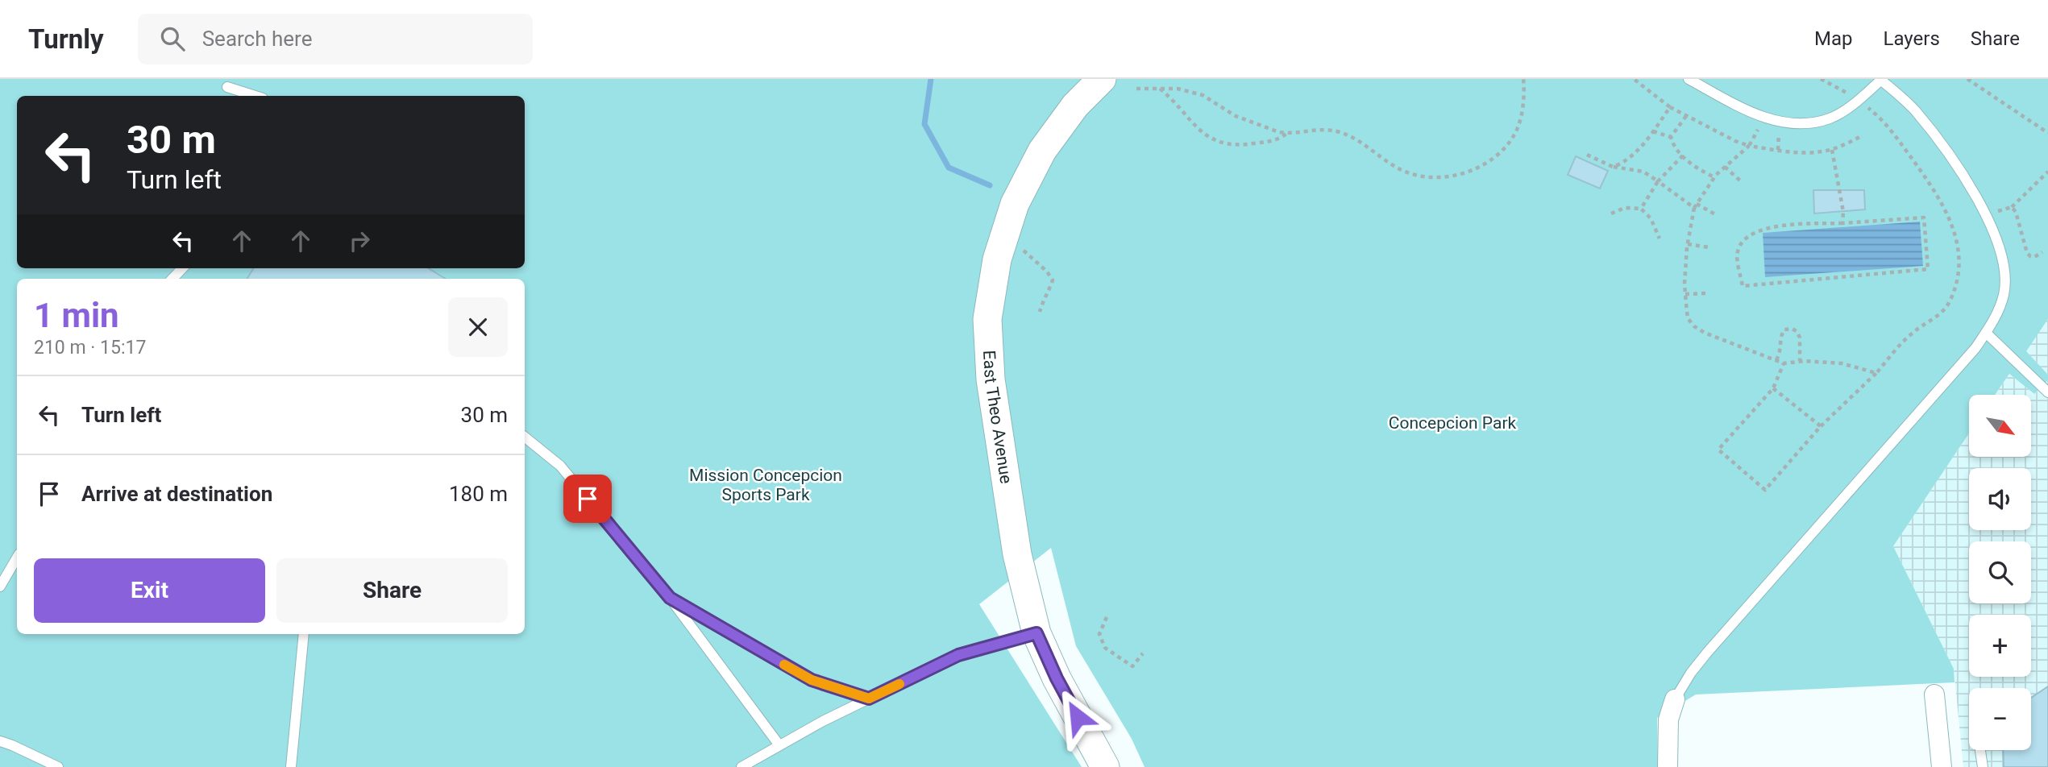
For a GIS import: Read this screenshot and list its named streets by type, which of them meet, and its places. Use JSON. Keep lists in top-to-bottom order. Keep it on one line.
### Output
{"streets":{"street":["East Theo Avenue"]},"parks":["Concepcion Park","Mission Concepcion Sports Park"],"north":"bottom right","page":{"header":"Turnly","search":"Search here","nav":["Map","Layers","Share"],"turn":["30 m","Turn left"],"heading":["1 min","210 m · 15:17"],"list":[{"name":"Turn left","value":"30 m"},{"name":"Arrive at destination","value":"180 m"}],"map_buttons":["+","−"],"buttons":["Exit","Share"]}}
